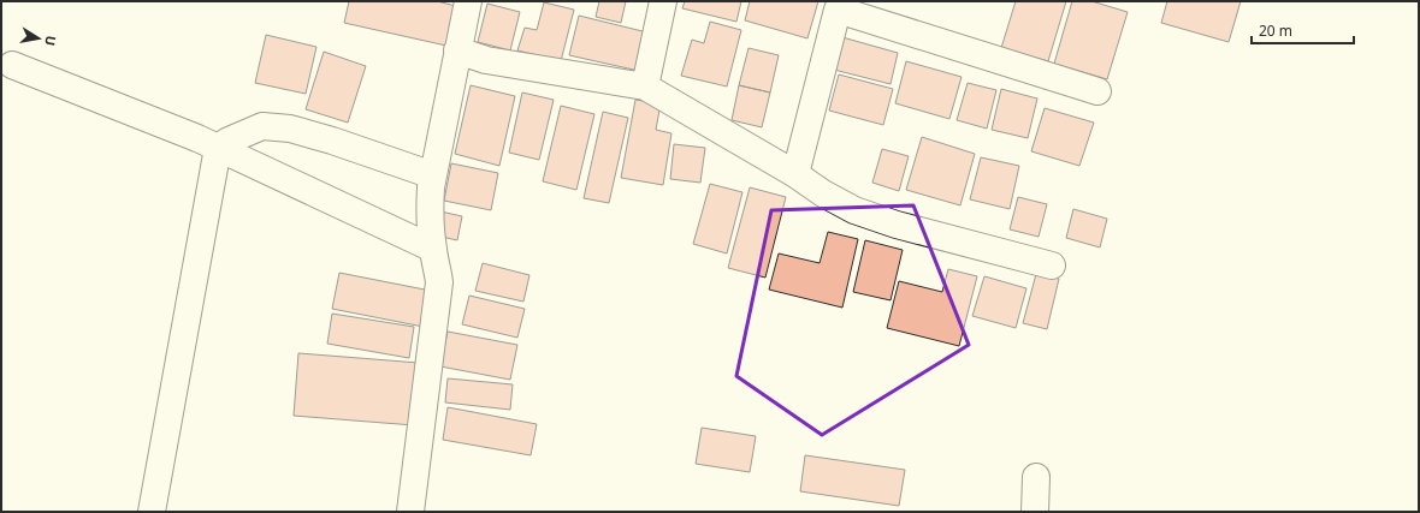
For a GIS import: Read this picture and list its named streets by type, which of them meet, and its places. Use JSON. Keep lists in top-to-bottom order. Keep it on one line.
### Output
{"scale_bar":"20 m","north":"right"}
